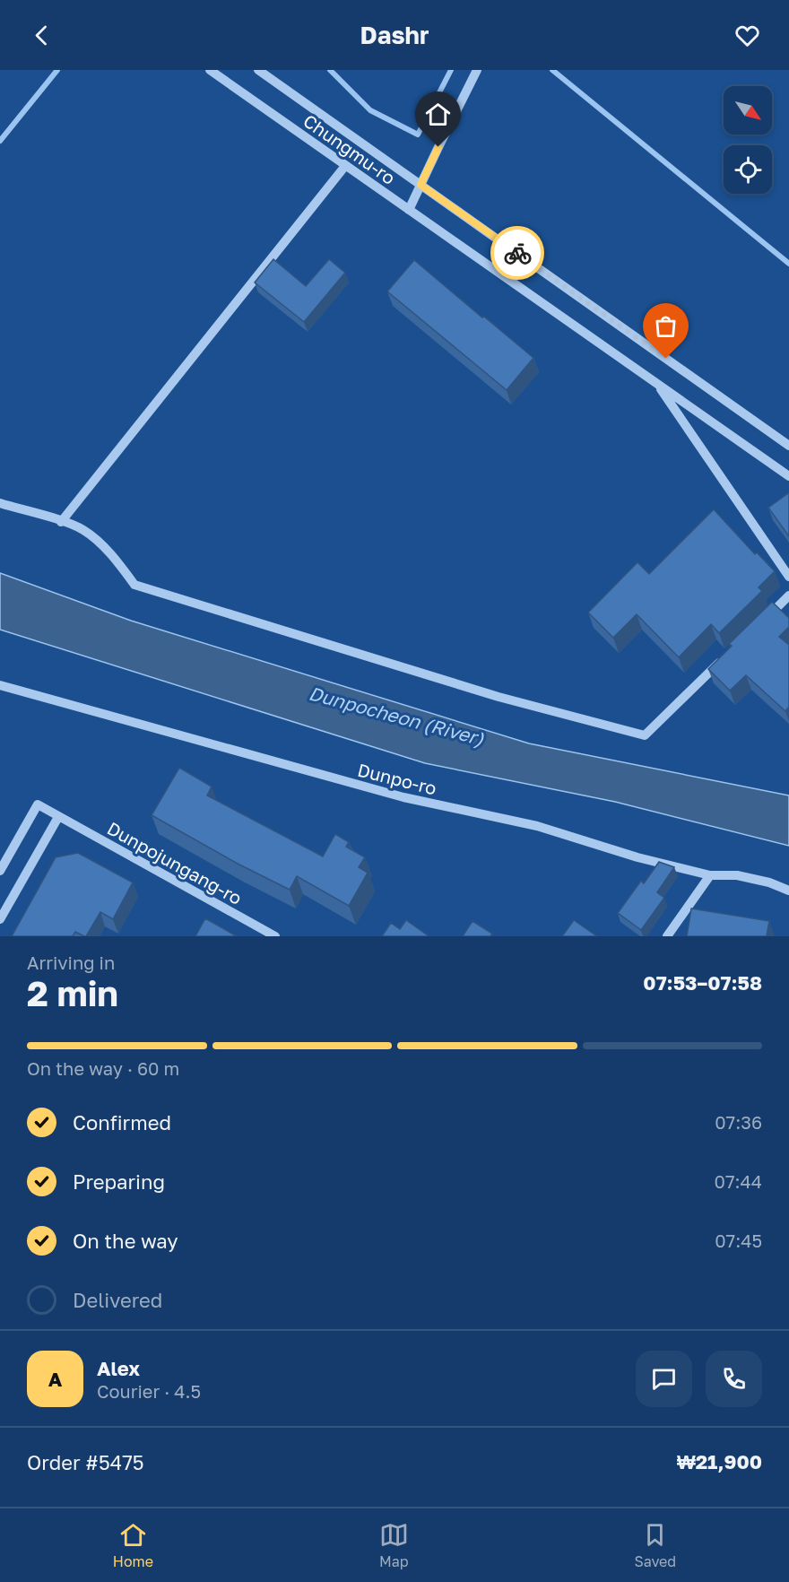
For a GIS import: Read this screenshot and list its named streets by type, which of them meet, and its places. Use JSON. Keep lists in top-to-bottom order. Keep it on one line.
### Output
{"streets":{"street":["Chungmu-ro","Dunpo-ro","Dunpojungang-ro"]},"water":["Dunpocheon (River)"],"north":"bottom right","page":{"header":"Dashr","heading":["2 min","Arriving in","07:53–07:58"],"panel":["Alex","Courier · 4.5","Order #5475","₩21,900"],"bar":"On the way · 60 m","list":[["Confirmed","07:36"],["Preparing","07:44"],["On the way","07:45"],"Delivered"],"round":"A","tabs":["Home","Map","Saved"]}}
